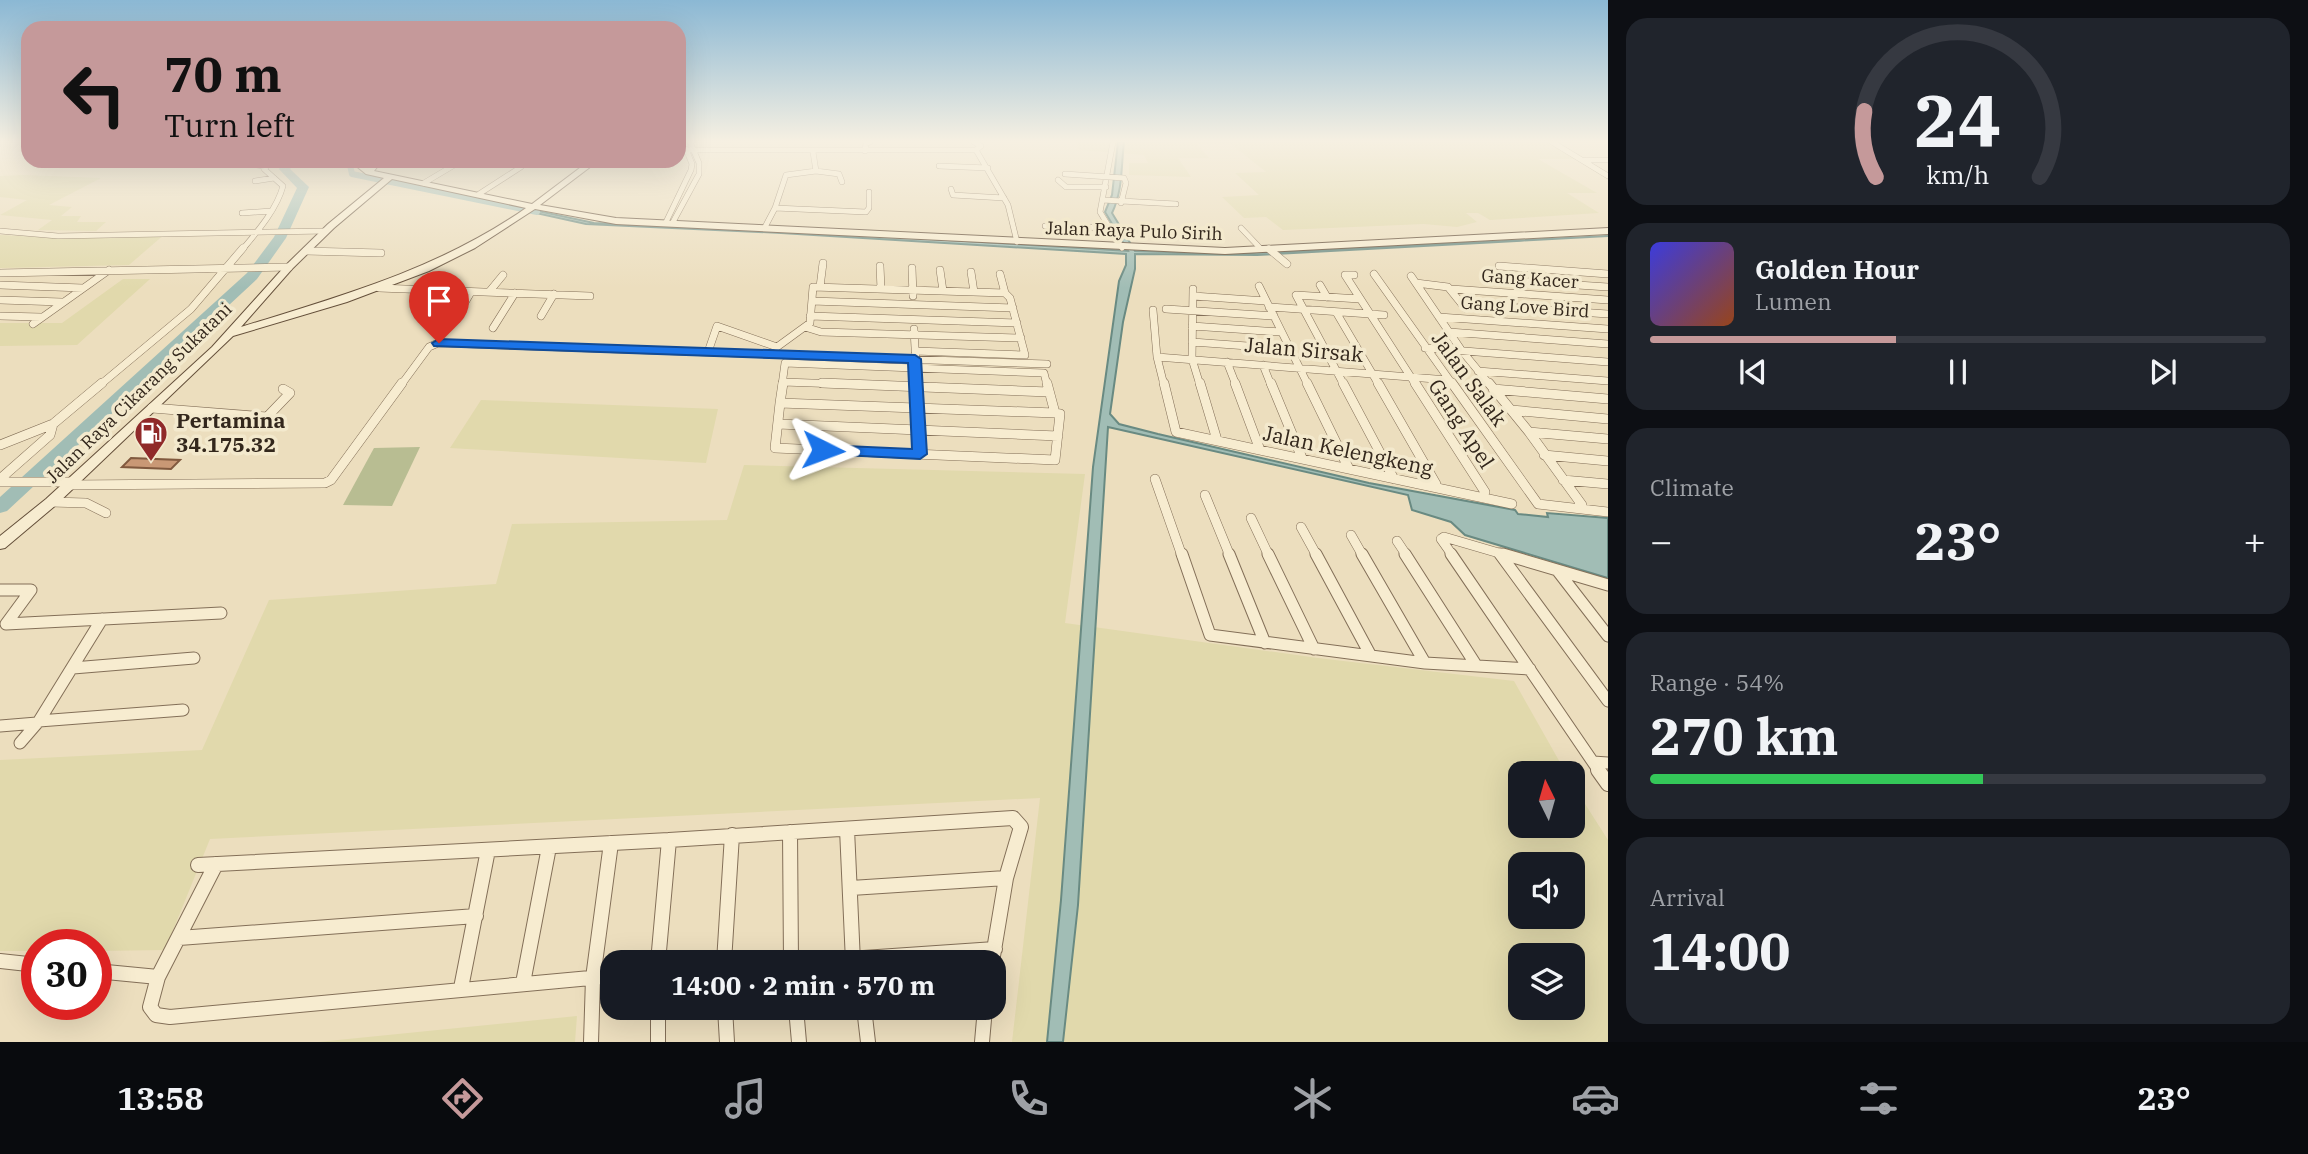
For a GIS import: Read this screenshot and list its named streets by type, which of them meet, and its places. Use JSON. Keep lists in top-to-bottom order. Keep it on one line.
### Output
{"streets":{"street":["Jalan Raya Pulo Sirih","Gang Kacer","Gang Love Bird","Jalan Sirsak","Jalan Salak","Jalan Raya Cikarang Sukatani","Gang Apel","Jalan Kelengkeng"]},"crossings":[["Gang Kacer","Gang Love Bird"],["Jalan Sirsak","Jalan Salak"],["Jalan Sirsak","Gang Apel"],["Jalan Sirsak","Jalan Kelengkeng"]],"places":{"fuel station":["Pertamina 34.175.32"]},"north":"top","page":{"turn":["70 m","Turn left"],"song":["Golden Hour","Lumen"],"tile":["Climate",["Range · 54%","270 km"],["Arrival","14:00"]],"heat":["−","23°","+"],"limit":"30","trip":"14:00 · 2 min · 570 m","tabs":["13:58","23°"],"gauge":["24","km/h"]}}
